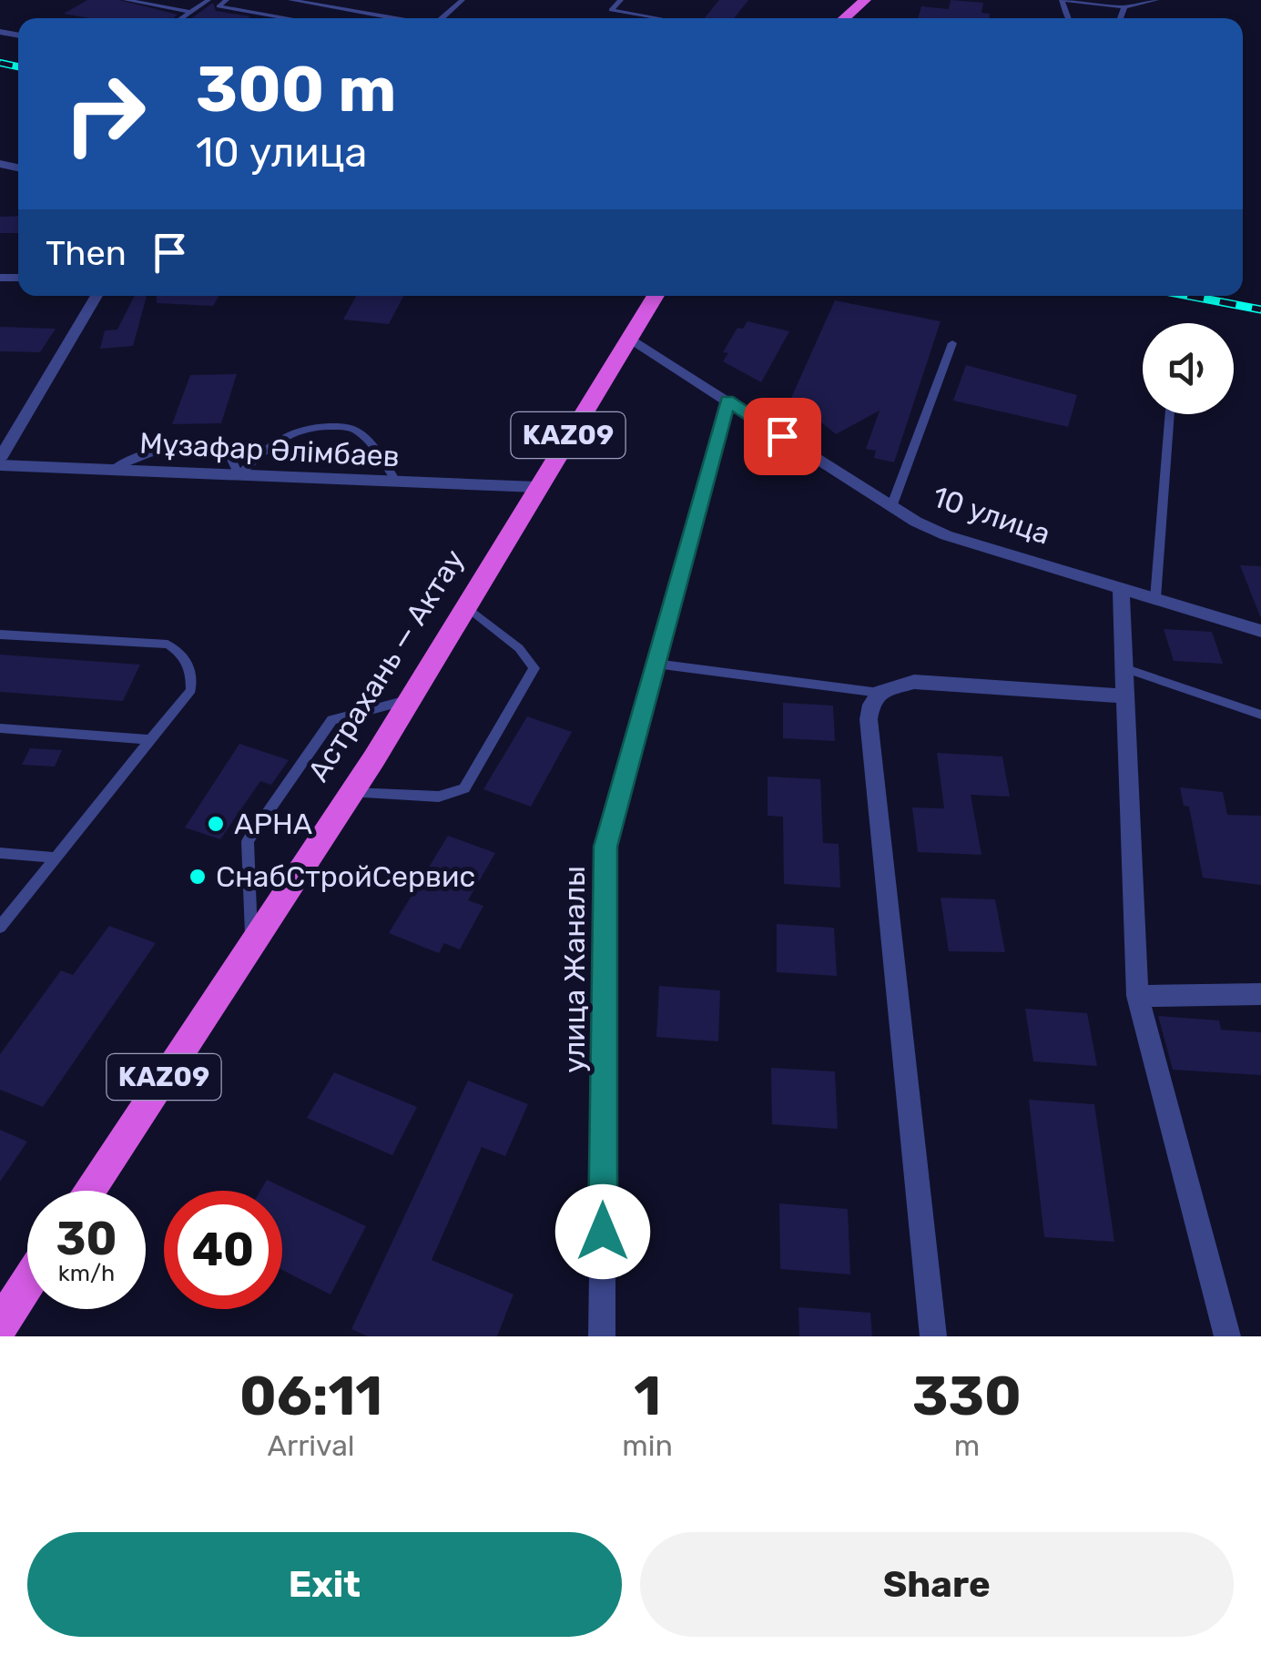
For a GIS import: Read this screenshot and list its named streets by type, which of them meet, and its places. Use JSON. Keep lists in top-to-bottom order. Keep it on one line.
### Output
{"streets":{"highway":["KAZ09","Астрахань — Актау"],"street":["Мұзафар Әлімбаев","10 улица","улица Жаналы"]},"crossings":[["Мұзафар Әлімбаев","Астрахань — Актау"],["10 улица","Астрахань — Актау"],["10 улица","улица Жаналы"]],"places":["АРНА","СнабСтройСервис"],"page":{"turn":["300 m","10 улица"],"then":"Then","speed":"30 km/h","limit":"40","eta":["06:11","Arrival","1","min","330","m"],"buttons":["Exit","Share"]}}
